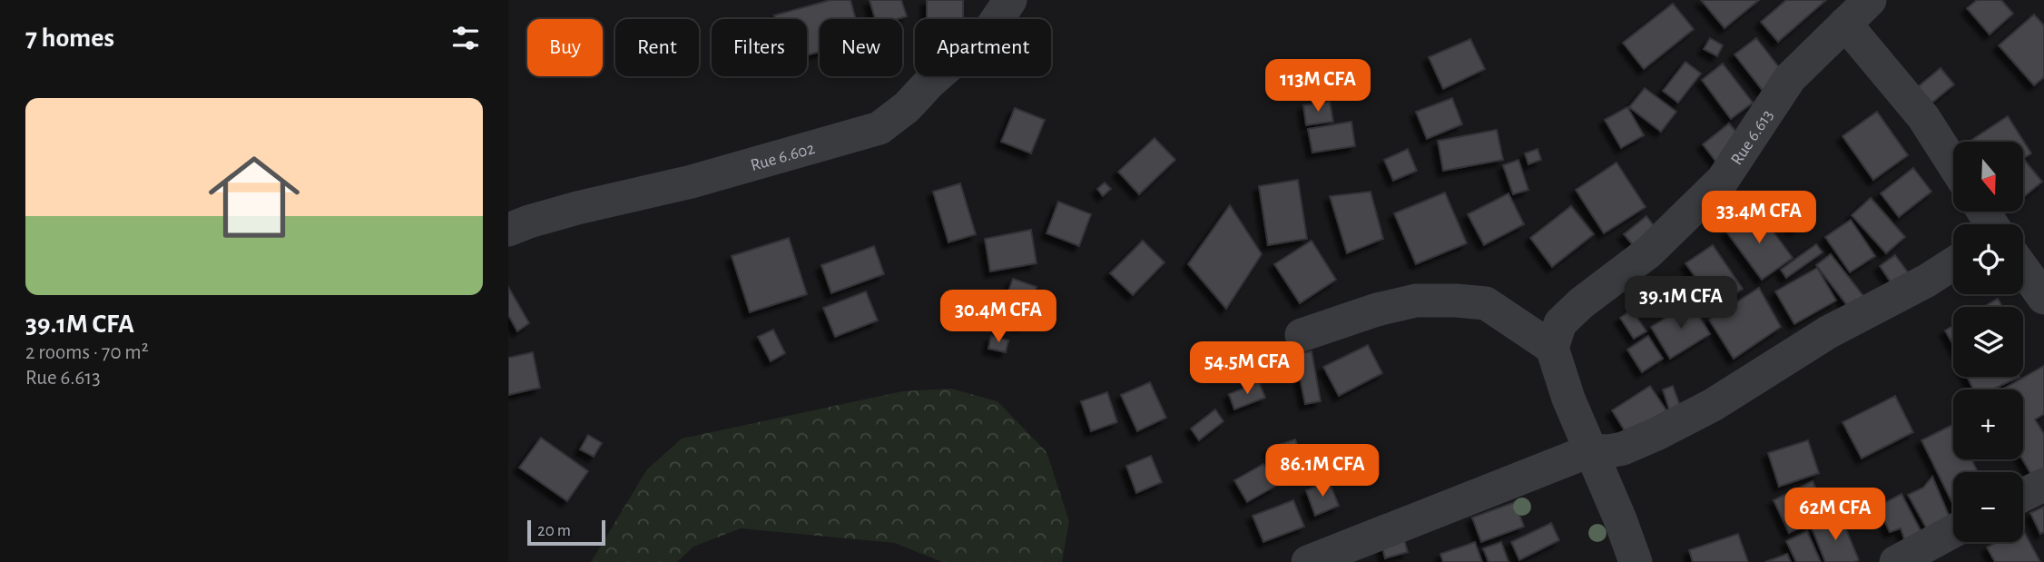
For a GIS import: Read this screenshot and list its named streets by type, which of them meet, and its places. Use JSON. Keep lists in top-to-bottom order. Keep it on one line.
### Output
{"streets":{"street":["Rue 6.613","Rue 6.602"]},"scale_bar":"20 m","north":"bottom","page":{"heading":"7 homes","chip":["Buy","Rent","Filters","New","Apartment"],"price":["113M CFA","33.4M CFA","39.1M CFA","30.4M CFA","54.5M CFA","86.1M CFA","62M CFA"],"list":[{"name":"39.1M CFA","note":"2 rooms · 70 m² · Rue 6.613"}],"map_buttons":["+","−"],"scale":"20 m"}}
